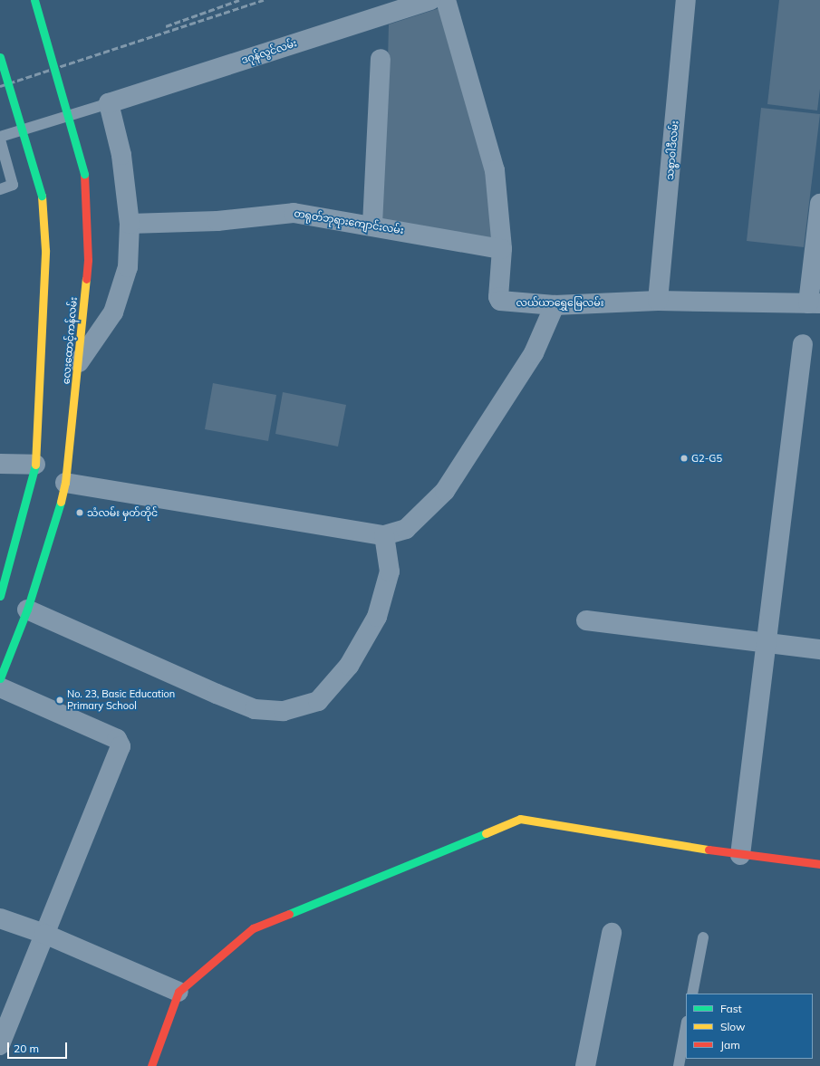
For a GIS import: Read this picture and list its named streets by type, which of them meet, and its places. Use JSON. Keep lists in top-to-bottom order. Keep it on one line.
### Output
{"streets":{"main road":["လေးထောင့်ကန်လမ်း"],"street":["ဒဂုန်လွင်လမ်း","သစ္စာဝါဒီလမ်း","တရုတ်ဘုရားကျောင်းလမ်း","လယ်ယာရွှေမြေလမ်း"]},"crossings":[["သစ္စာဝါဒီလမ်း","လယ်ယာရွှေမြေလမ်း"],["တရုတ်ဘုရားကျောင်းလမ်း","လယ်ယာရွှေမြေလမ်း"]],"places":["G2-G5","သံလမ်း မှတ်တိုင်","No. 23, Basic Education Primary School"],"legend":["Fast","Slow","Jam"],"scale_bar":"20 m"}
